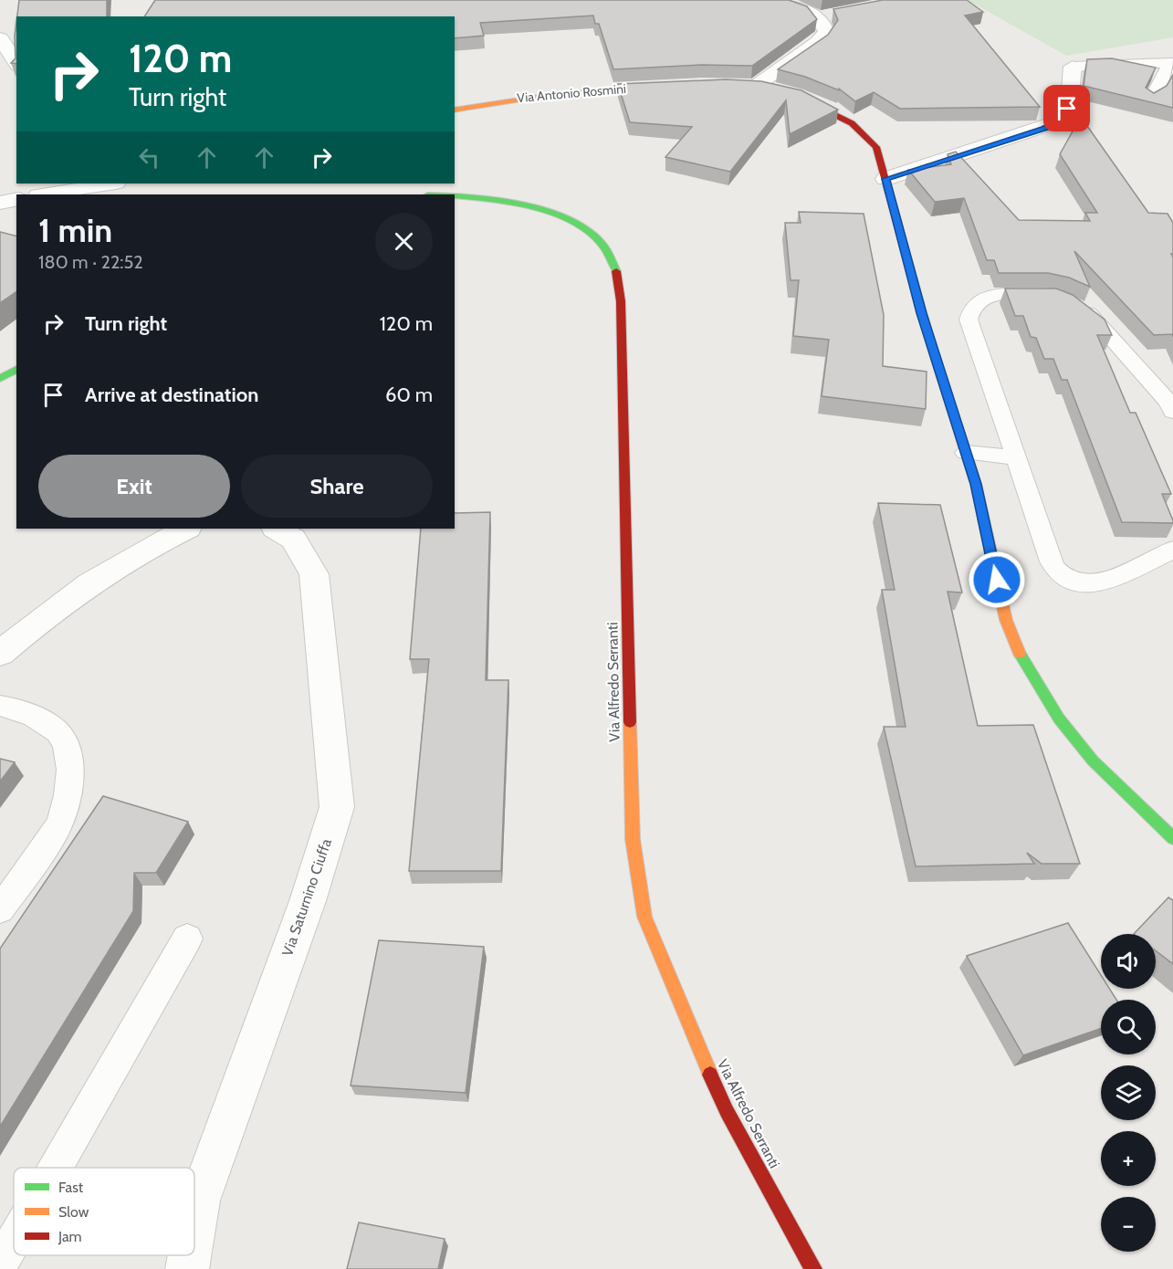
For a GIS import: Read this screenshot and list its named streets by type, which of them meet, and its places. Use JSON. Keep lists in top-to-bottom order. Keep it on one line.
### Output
{"streets":{"street":["Via Antonio Rosmini","Via Alfredo Serranti","Via Saturnino Ciuffa"]},"legend":["Fast","Slow","Jam"],"page":{"turn":["120 m","Turn right"],"heading":["1 min","180 m · 22:52"],"list":[{"name":"Turn right","value":"120 m"},{"name":"Arrive at destination","value":"60 m"}],"buttons":["Exit","Share"],"map_buttons":["+","−"]}}
